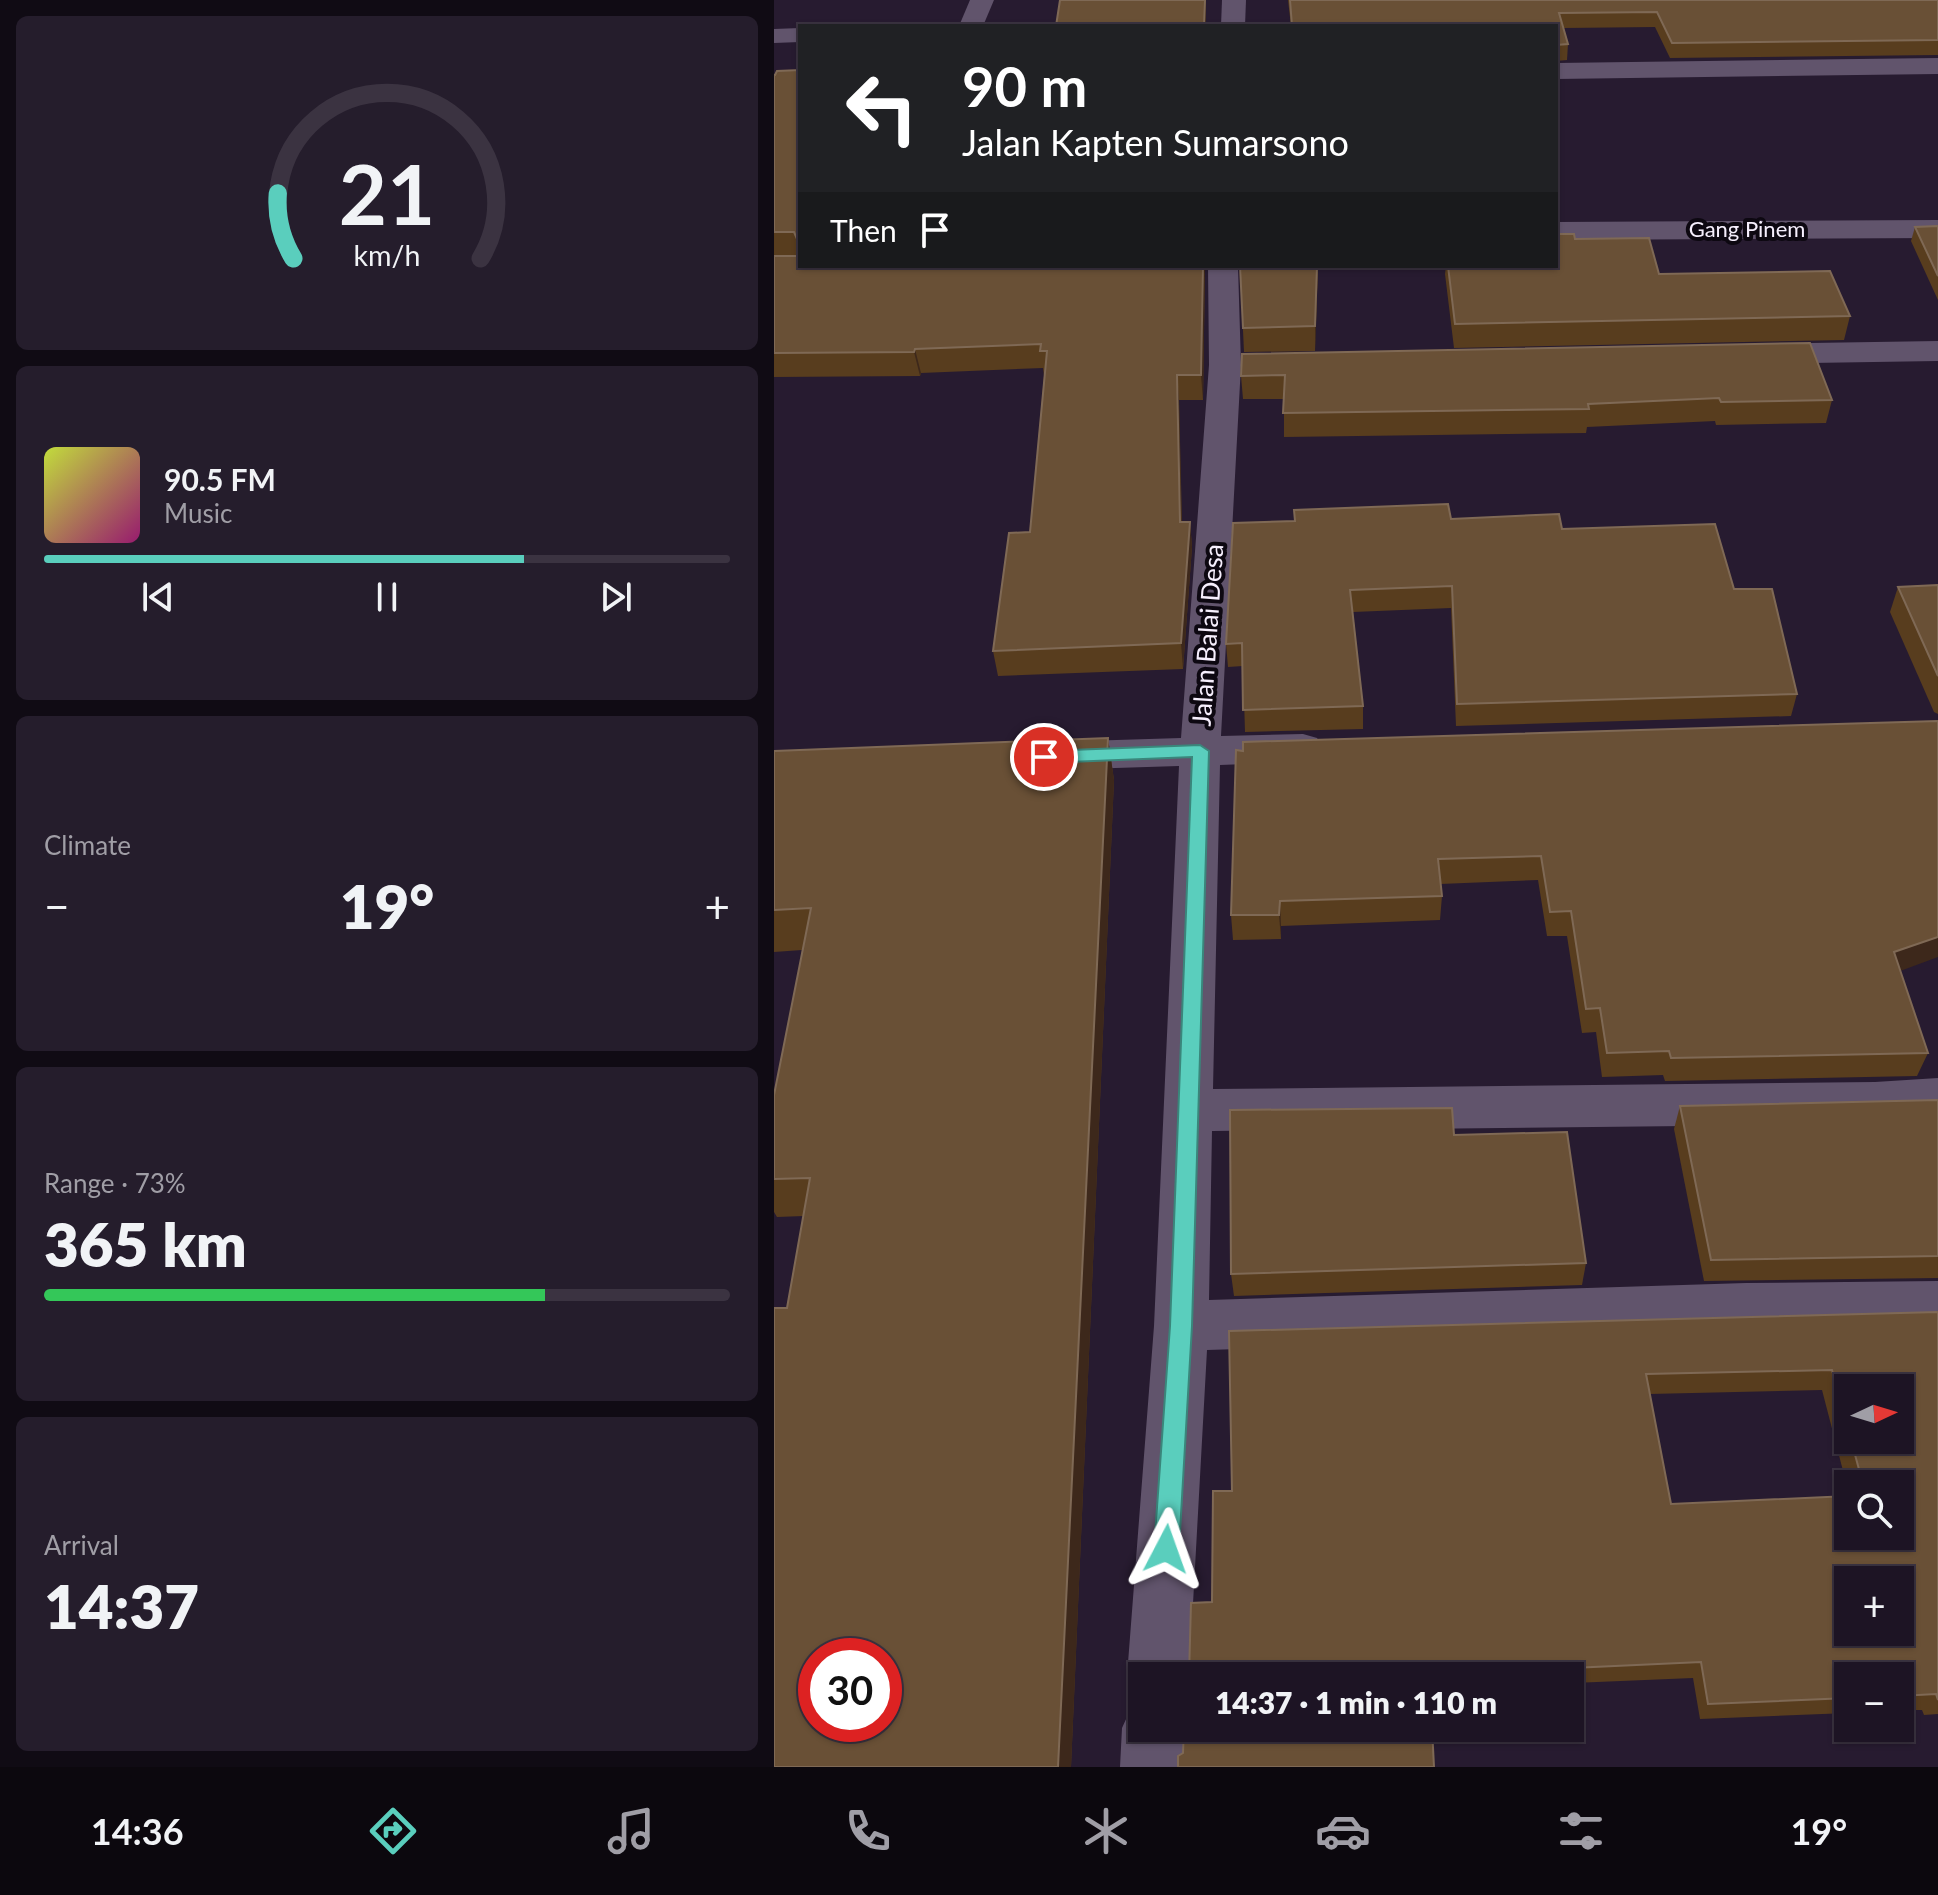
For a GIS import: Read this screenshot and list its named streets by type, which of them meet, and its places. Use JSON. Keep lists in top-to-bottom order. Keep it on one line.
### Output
{"streets":{"street":["Gang Pinem","Jalan Balai Desa"]},"north":"right","page":{"turn":["90 m","Jalan Kapten Sumarsono"],"then":"Then","song":["90.5 FM","Music"],"tile":["Climate",["Range · 73%","365 km"],["Arrival","14:37"]],"heat":["−","19°","+"],"map_buttons":["+","−"],"limit":"30","trip":"14:37 · 1 min · 110 m","tabs":["14:36","19°"],"gauge":["21","km/h"]}}
